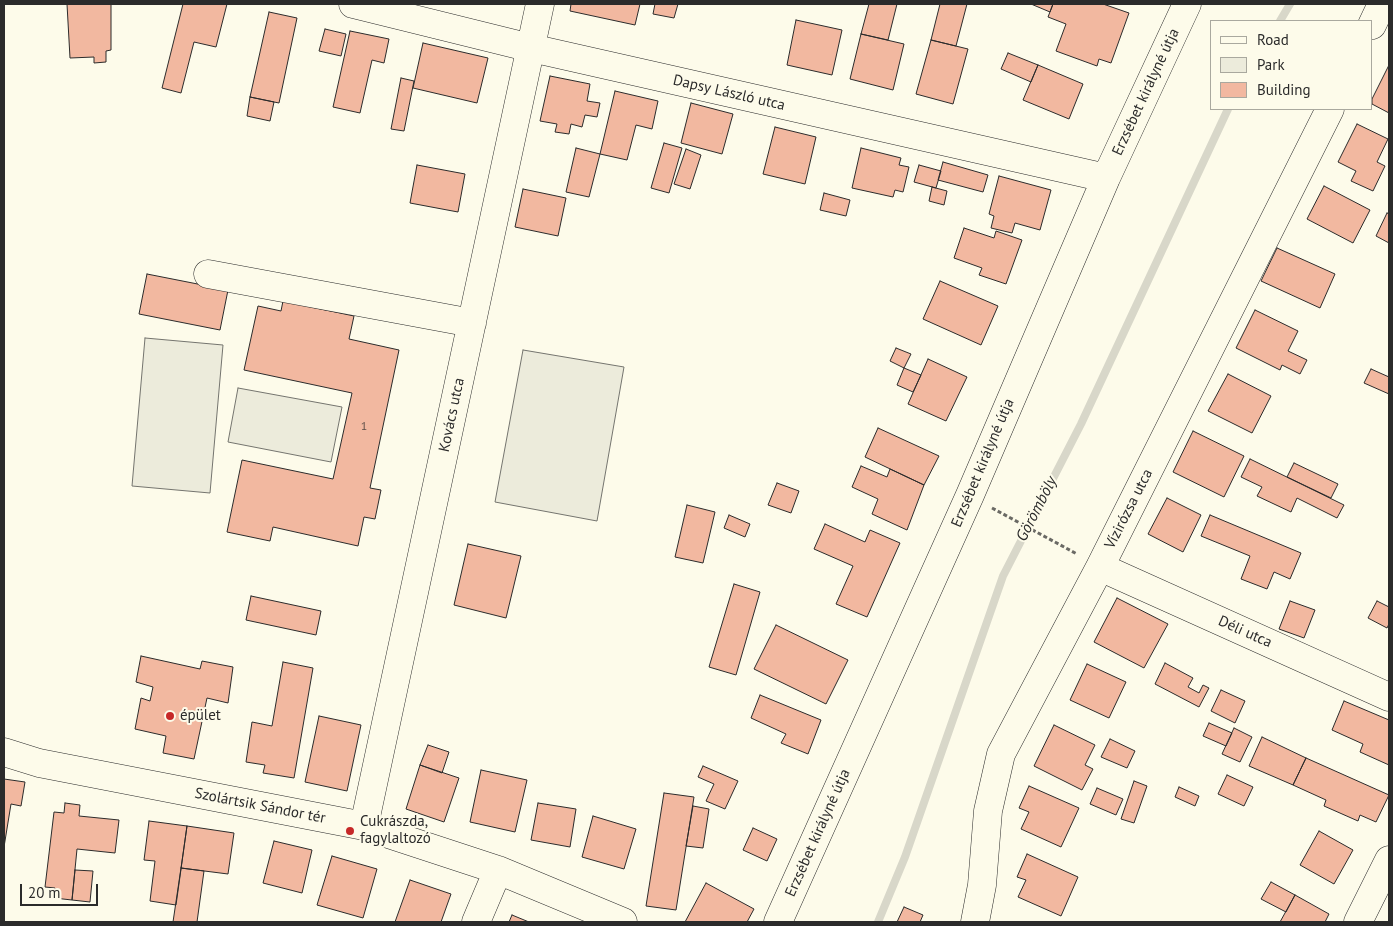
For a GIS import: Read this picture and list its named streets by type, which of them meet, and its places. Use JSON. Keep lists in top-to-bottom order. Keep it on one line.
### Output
{"streets":{"street":["Erzsébet királyné útja","Dapsy László utca","Kovács utca","Vízirózsa utca","Déli utca","Szolártsik Sándor tér"]},"crossings":[["Erzsébet királyné útja","Dapsy László utca"],["Dapsy László utca","Kovács utca"],["Kovács utca","Szolártsik Sándor tér"],["Vízirózsa utca","Déli utca"]],"water":["Görömböly"],"places":["épület","Cukrászda, fagylaltozó"],"house_numbers":["1"],"legend":["Road","Park","Building"],"scale_bar":"20 m"}
